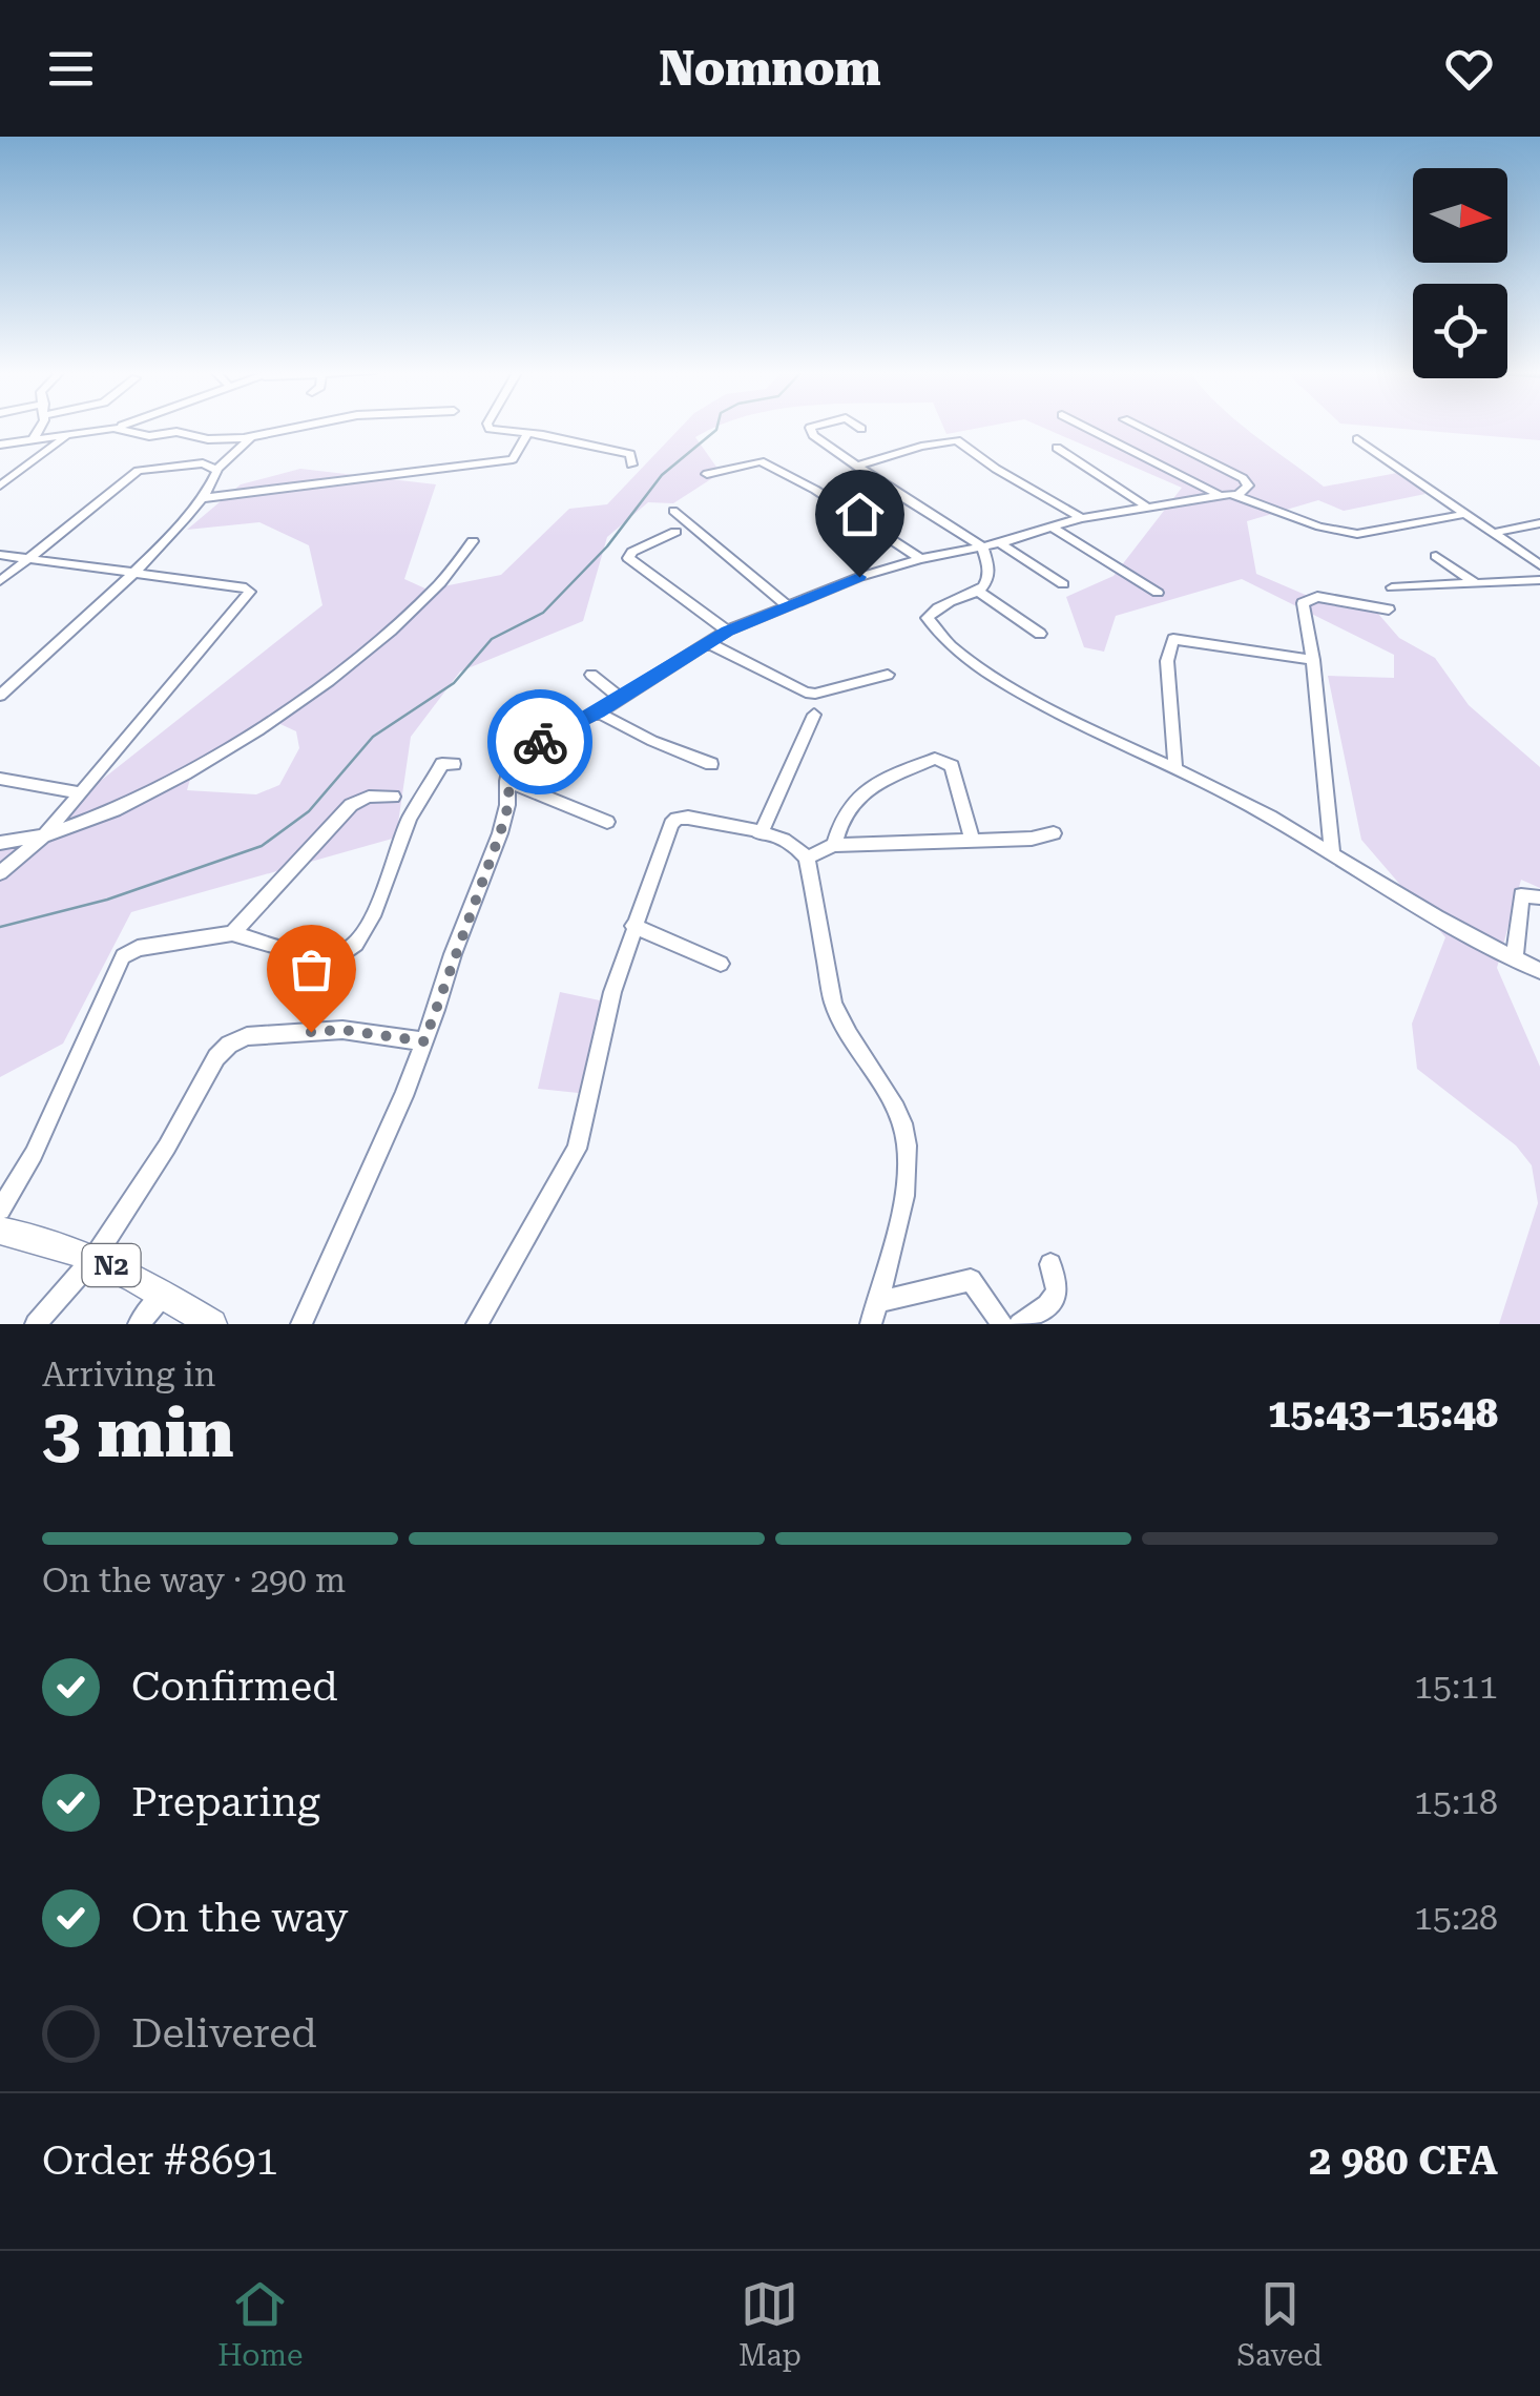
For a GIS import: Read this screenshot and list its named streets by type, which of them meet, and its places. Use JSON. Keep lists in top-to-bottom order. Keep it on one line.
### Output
{"streets":{"highway":["N2"]},"north":"right","page":{"header":"Nomnom","heading":["3 min","Arriving in","15:43–15:48"],"panel":["Order #8691","2 980 CFA"],"bar":"On the way · 290 m","list":[["Confirmed","15:11"],["Preparing","15:18"],["On the way","15:28"],"Delivered"],"tabs":["Home","Map","Saved"]}}
